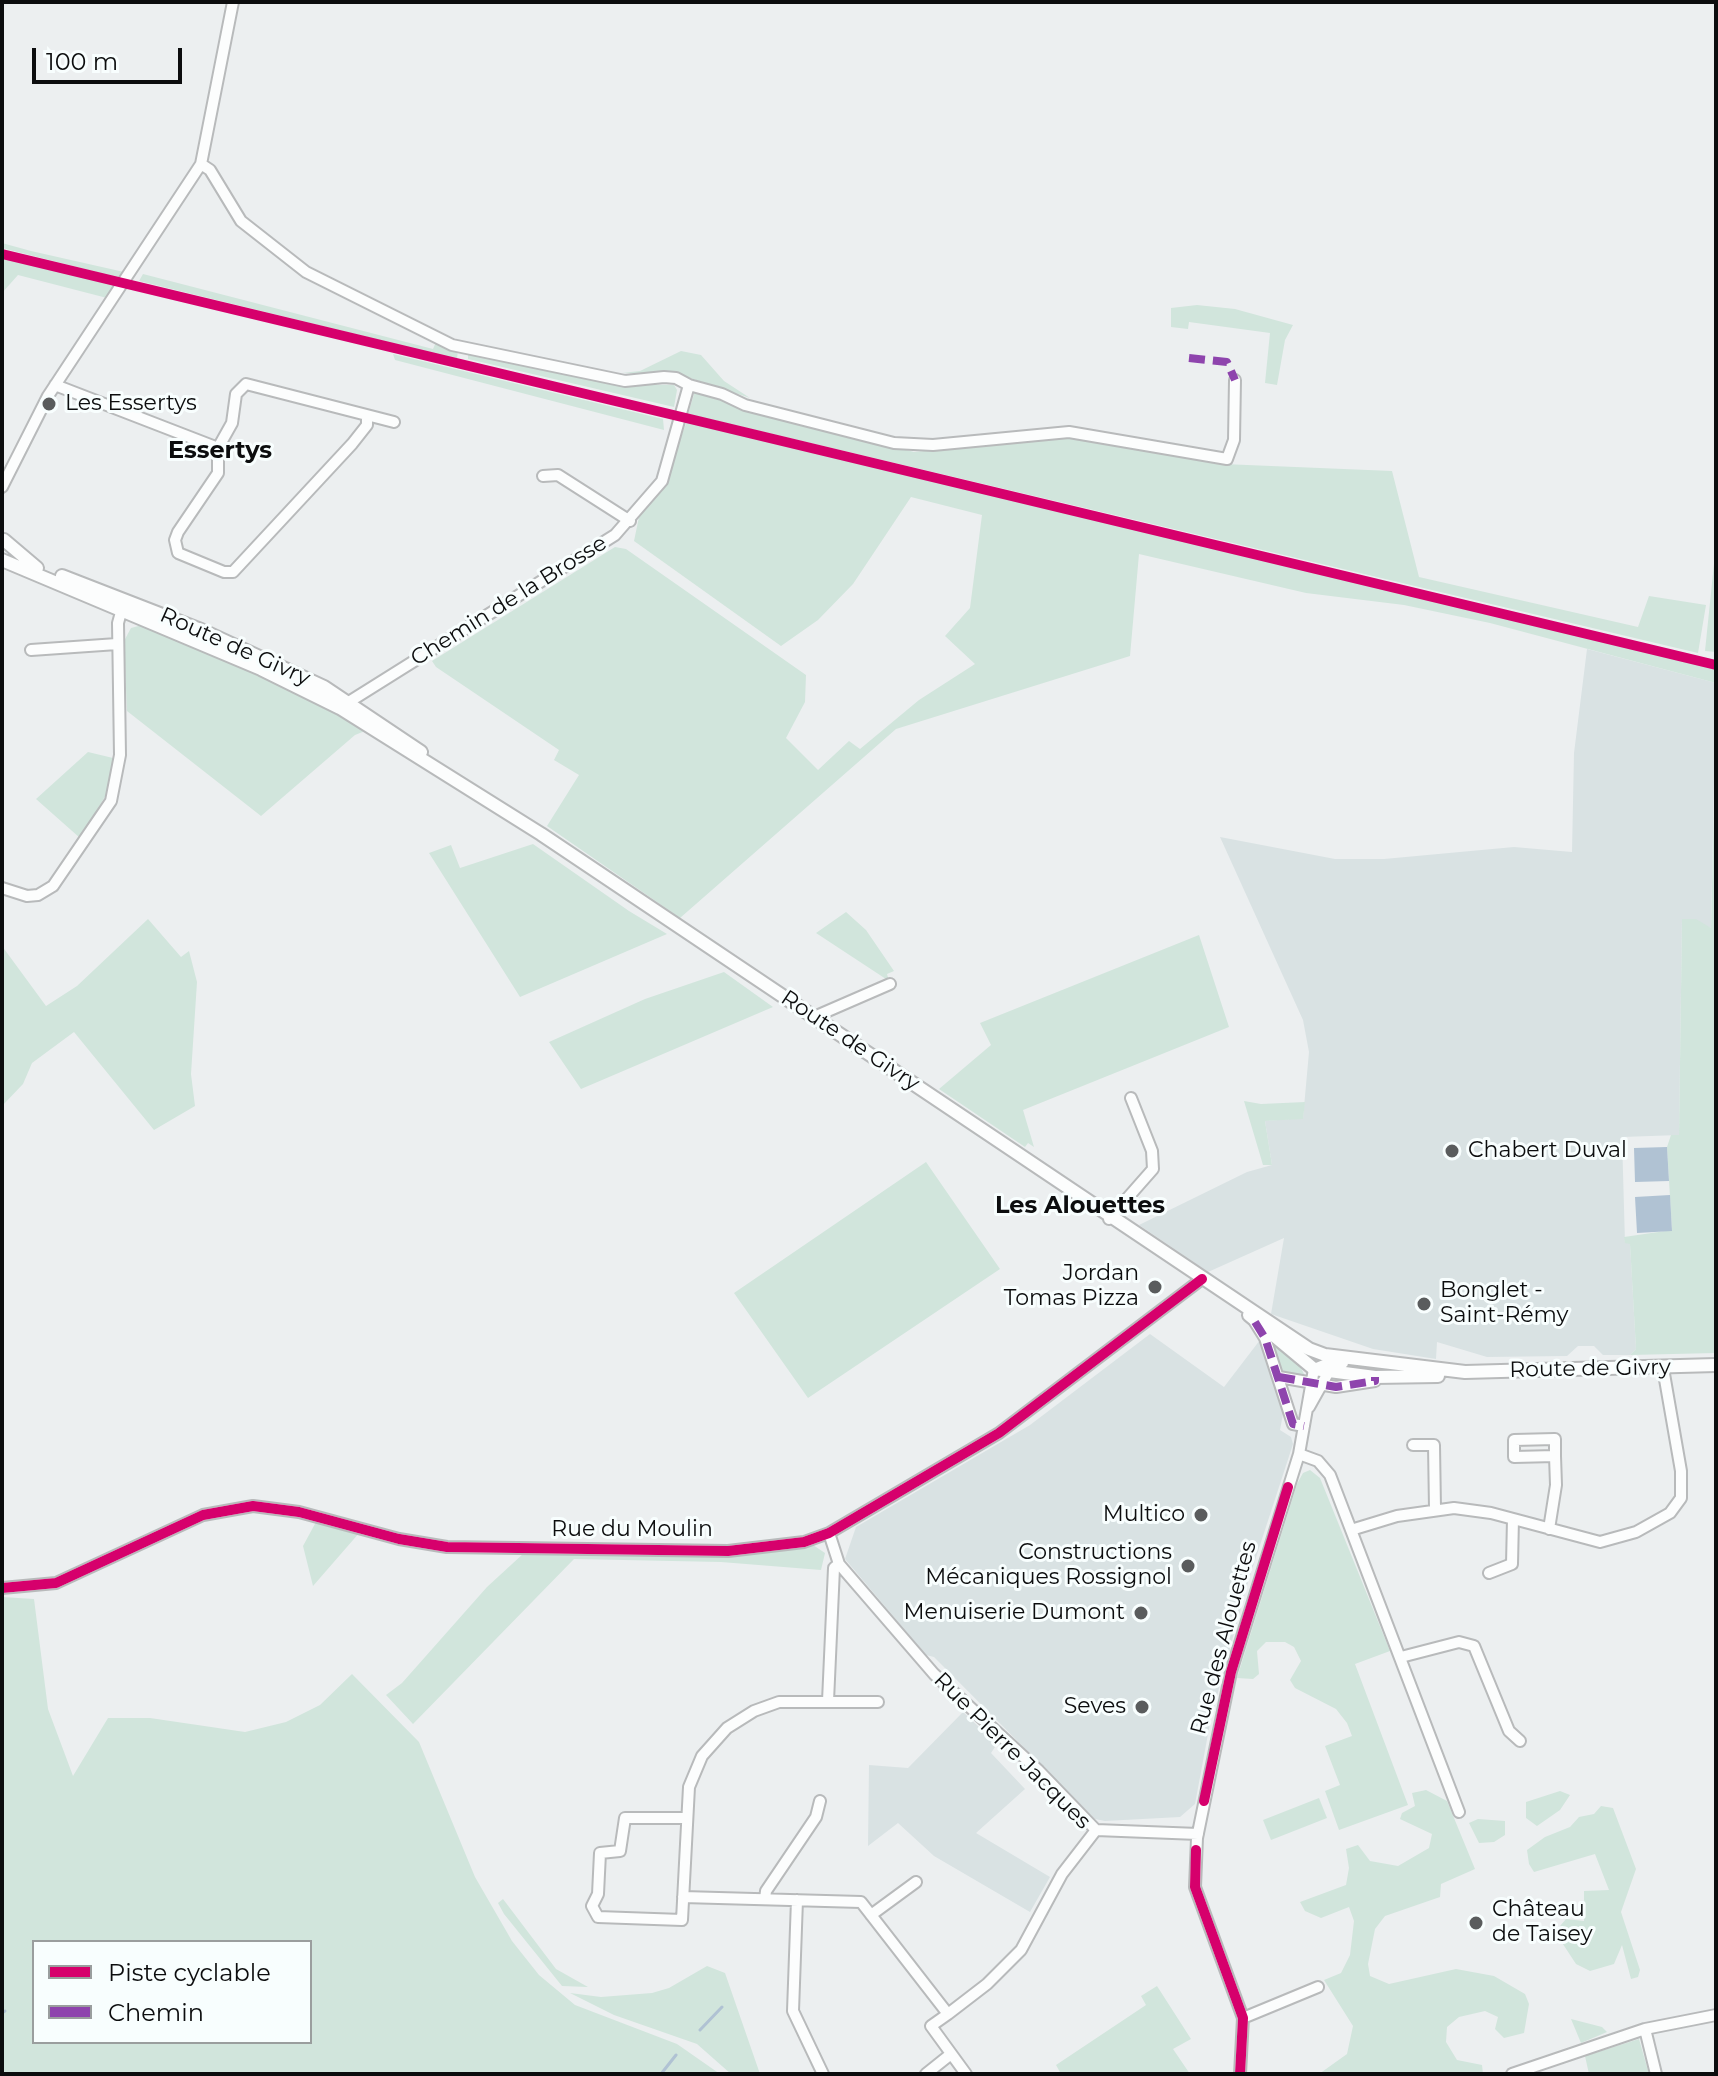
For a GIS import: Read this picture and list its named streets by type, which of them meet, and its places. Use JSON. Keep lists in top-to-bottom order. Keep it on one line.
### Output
{"streets":{"main road":["Route de Givry"],"street":["Chemin de la Brosse","Rue du Moulin","Rue des Alouettes","Rue Pierre Jacques"]},"crossings":[["Chemin de la Brosse","Route de Givry"],["Route de Givry","Rue du Moulin"],["Route de Givry","Rue des Alouettes"],["Rue du Moulin","Rue Pierre Jacques"]],"districts":["Essertys","Les Alouettes"],"places":["Les Essertys","Chabert Duval","Jordan Tomas Pizza","Bonglet - Saint-Rémy","Multico","Constructions Mécaniques Rossignol","Menuiserie Dumont","Seves","Château de Taisey"],"legend":["Piste cyclable","Chemin"],"scale_bar":"100 m"}
